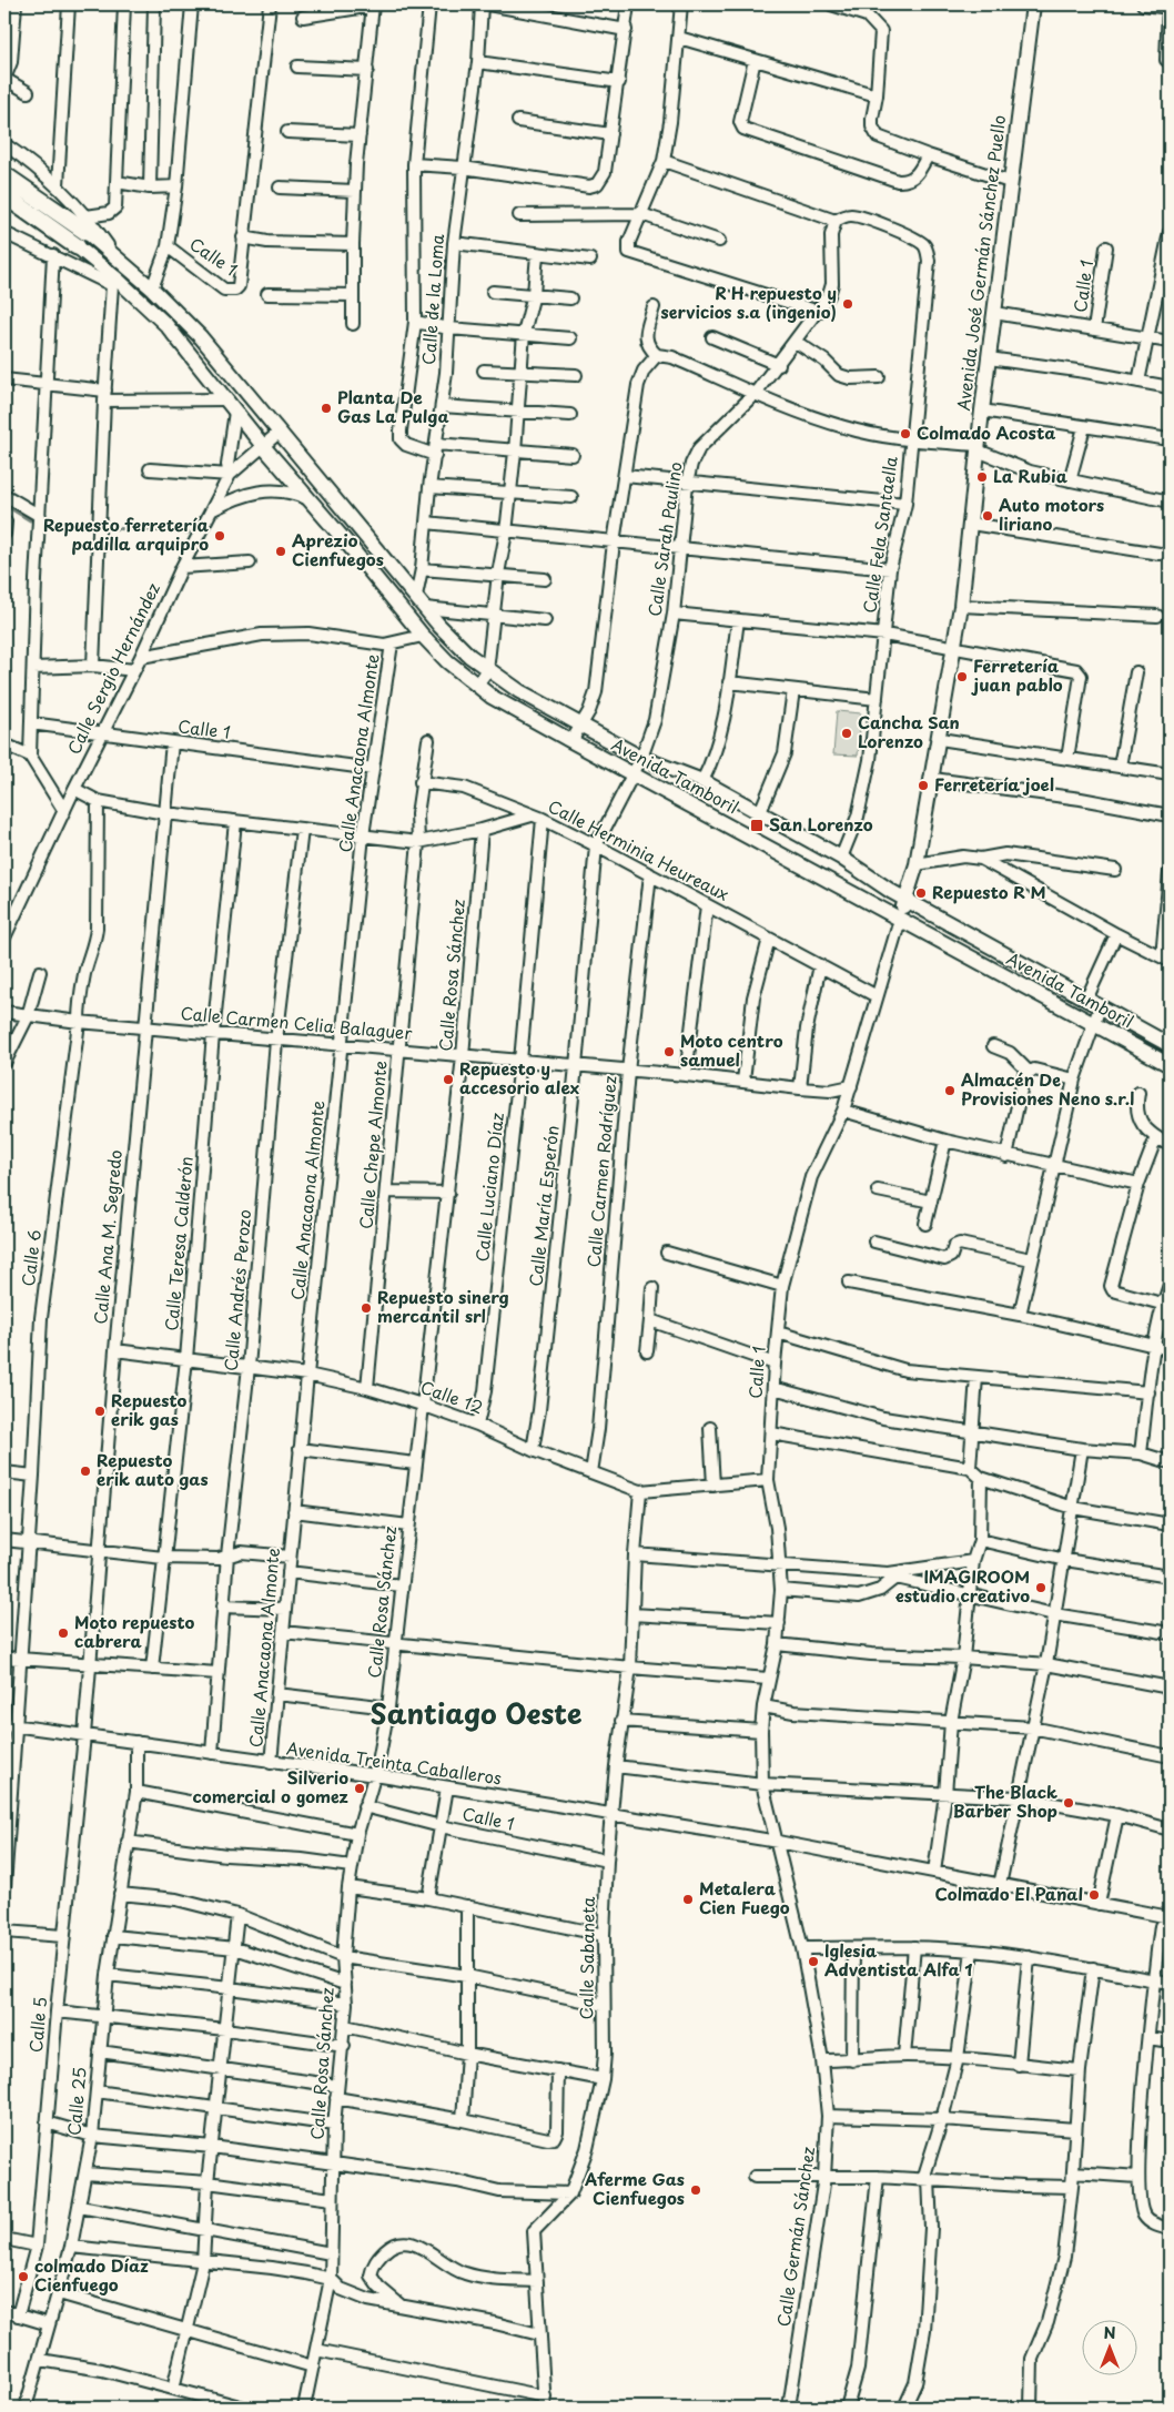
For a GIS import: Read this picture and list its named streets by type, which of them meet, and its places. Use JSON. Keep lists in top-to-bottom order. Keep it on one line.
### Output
{"streets":{"main road":["Avenida José Germán Sánchez Puello","Avenida Tamboril"],"street":["Calle 1","Calle de la Loma","Calle Fela Santaella","Calle Sarah Paulino","Calle Sergio Hernández","Calle Anacaona Almonte","Calle Herminia Heureaux","Calle Rosa Sánchez","Calle Carmen Celia Balaguer","Calle Chepe Almonte","Calle Carmen Rodríguez","Calle Luciano Díaz","Calle María Esperón","Calle Ana M. Segredo","Calle Teresa Calderón","Calle 6","Calle Andrés Perozo","Calle 12","Avenida Treinta Caballeros","Calle Sabaneta","Calle 5","Calle 25","Calle Germán Sánchez"]},"crossings":[["Calle 1","Avenida José Germán Sánchez Puello"],["Calle 1","Calle Sergio Hernández"],["Calle 1","Calle Anacaona Almonte"],["Calle 1","Avenida Tamboril"],["Calle 1","Calle Herminia Heureaux"],["Calle 1","Calle Rosa Sánchez"],["Calle 1","Calle Carmen Celia Balaguer"],["Calle 1","Calle Ana M. Segredo"],["Calle 1","Calle 12"],["Calle 1","Avenida Treinta Caballeros"],["Calle 1","Calle Sabaneta"],["Calle 1","Calle Germán Sánchez"],["Avenida José Germán Sánchez Puello","Avenida Tamboril"],["Calle de la Loma","Avenida Tamboril"],["Calle Fela Santaella","Calle Sarah Paulino"],["Calle Fela Santaella","Avenida Tamboril"],["Calle Sarah Paulino","Avenida Tamboril"],["Calle Sarah Paulino","Calle María Esperón"],["Calle Sergio Hernández","Avenida Tamboril"],["Calle Sergio Hernández","Calle Herminia Heureaux"],["Calle Anacaona Almonte","Calle Herminia Heureaux"],["Calle Anacaona Almonte","Calle Carmen Celia Balaguer"],["Calle Anacaona Almonte","Calle 12"],["Calle Anacaona Almonte","Avenida Treinta Caballeros"],["Avenida Tamboril","Calle María Esperón"],["Calle Herminia Heureaux","Calle Rosa Sánchez"],["Calle Herminia Heureaux","Calle Chepe Almonte"],["Calle Herminia Heureaux","Calle Carmen Rodríguez"],["Calle Herminia Heureaux","Calle Luciano Díaz"],["Calle Herminia Heureaux","Calle María Esperón"],["Calle Herminia Heureaux","Calle Ana M. Segredo"],["Calle Herminia Heureaux","Calle Teresa Calderón"],["Calle Herminia Heureaux","Calle 6"],["Calle Herminia Heureaux","Calle Andrés Perozo"],["Calle Rosa Sánchez","Calle Carmen Celia Balaguer"],["Calle Rosa Sánchez","Calle 12"],["Calle Rosa Sánchez","Avenida Treinta Caballeros"],["Calle Carmen Celia Balaguer","Calle Chepe Almonte"],["Calle Carmen Celia Balaguer","Calle Carmen Rodríguez"],["Calle Carmen Celia Balaguer","Calle Luciano Díaz"],["Calle Carmen Celia Balaguer","Calle María Esperón"],["Calle Carmen Celia Balaguer","Calle Ana M. Segredo"],["Calle Carmen Celia Balaguer","Calle Teresa Calderón"],["Calle Carmen Celia Balaguer","Calle 6"],["Calle Carmen Celia Balaguer","Calle Andrés Perozo"],["Calle Chepe Almonte","Calle 12"],["Calle Carmen Rodríguez","Calle 12"],["Calle Luciano Díaz","Calle 12"],["Calle María Esperón","Calle 12"],["Calle Ana M. Segredo","Calle 12"],["Calle Ana M. Segredo","Avenida Treinta Caballeros"],["Calle Ana M. Segredo","Calle 5"],["Calle Teresa Calderón","Calle 12"],["Calle 6","Avenida Treinta Caballeros"],["Calle Andrés Perozo","Calle 12"],["Calle Andrés Perozo","Avenida Treinta Caballeros"],["Calle 12","Calle Sabaneta"],["Avenida Treinta Caballeros","Calle Sabaneta"],["Avenida Treinta Caballeros","Calle 5"],["Avenida Treinta Caballeros","Calle 25"],["Avenida Treinta Caballeros","Calle Germán Sánchez"]],"districts":["Santiago Oeste"],"places":{"other":["R H repuesto y servicios s.a (ingenio)","Planta De Gas La Pulga","Colmado Acosta","La Rubia","Auto motors liriano","Repuesto ferretería padilla arquipro","Aprezio Cienfuegos","Ferretería juan pablo","Cancha San Lorenzo","Ferretería joel","Repuesto R M","Moto centro samuel","Repuesto y accesorio alex","Almacén De Provisiones Neno s.r.l","Repuesto sinerg mercantil srl","Repuesto erik gas","Repuesto erik auto gas","IMAGIROOM estudio creativo","Moto repuesto cabrera","Silverio comercial o gomez","The Black Barber Shop","Colmado El Panal","Metalera Cien Fuego","Iglesia Adventista Alfa 1","Aferme Gas Cienfuegos","colmado Díaz Cienfuego"],"transit":["San Lorenzo"]},"north":"top"}
